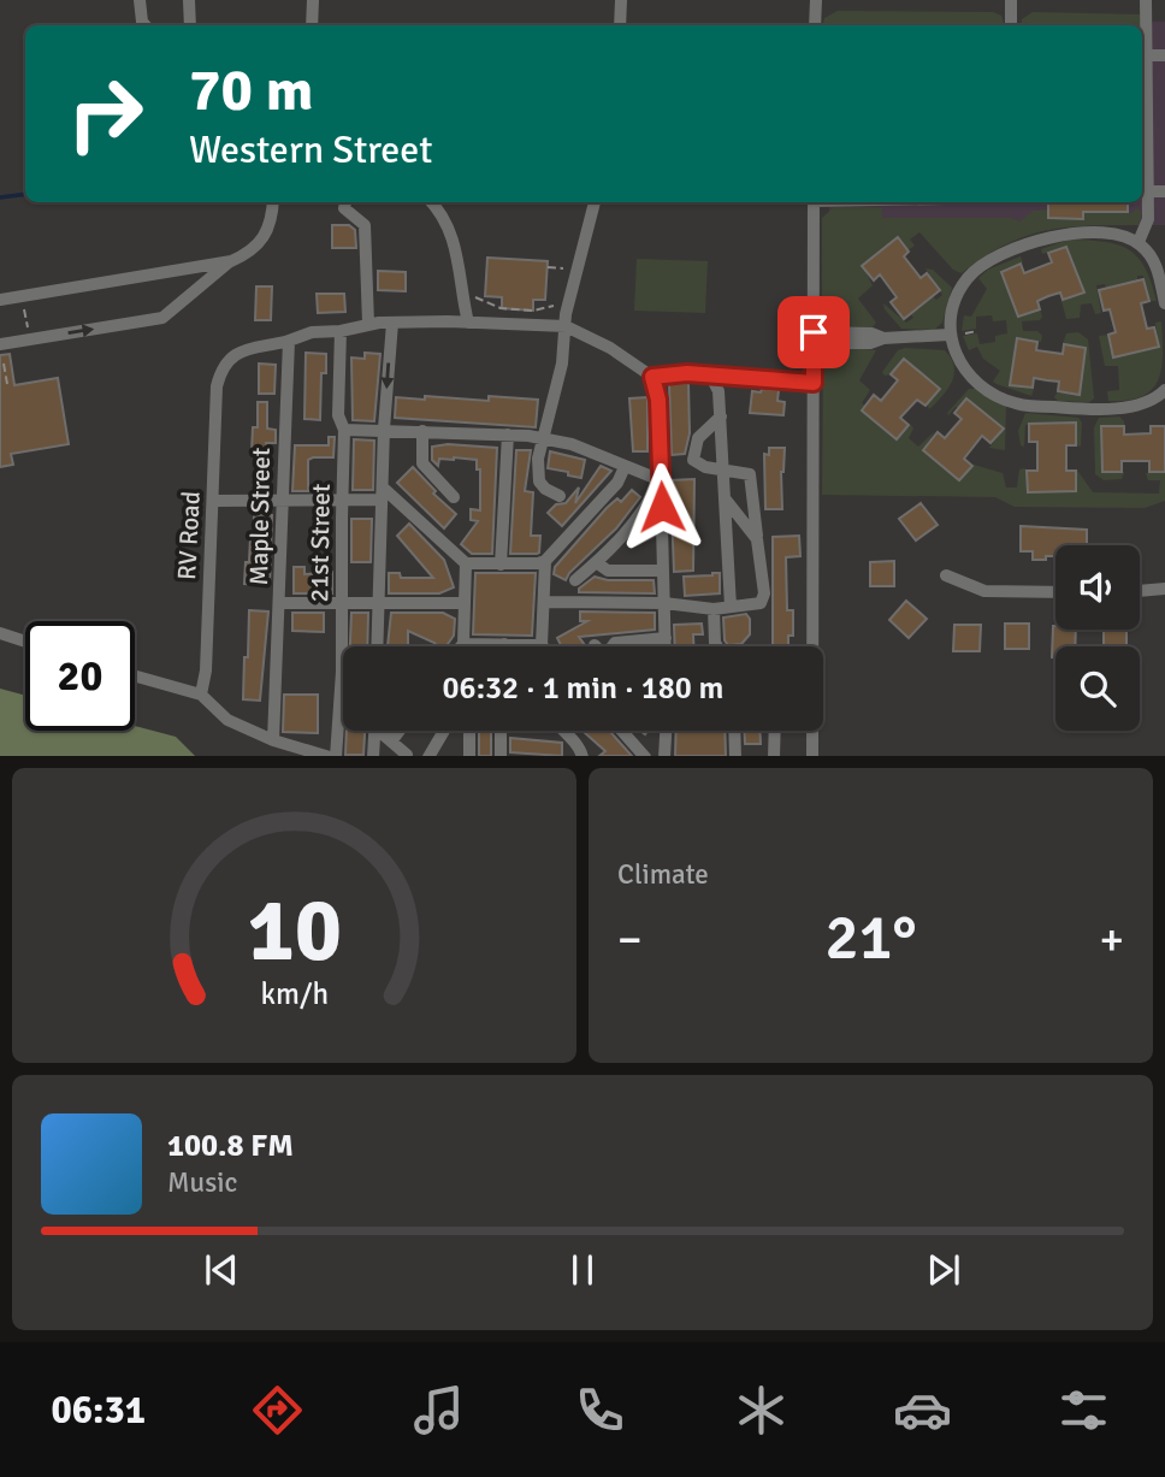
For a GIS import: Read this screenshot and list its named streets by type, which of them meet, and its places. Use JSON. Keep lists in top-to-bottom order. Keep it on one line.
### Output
{"streets":{"street":["Maple Street","RV Road","21st Street"]},"crossings":[["Maple Street","RV Road"]],"page":{"turn":["70 m","Western Street"],"limit":"20","trip":"06:32 · 1 min · 180 m","tile":"Climate","heat":["−","21°","+"],"song":["100.8 FM","Music"],"tabs":"06:31","gauge":["10","km/h"]}}
